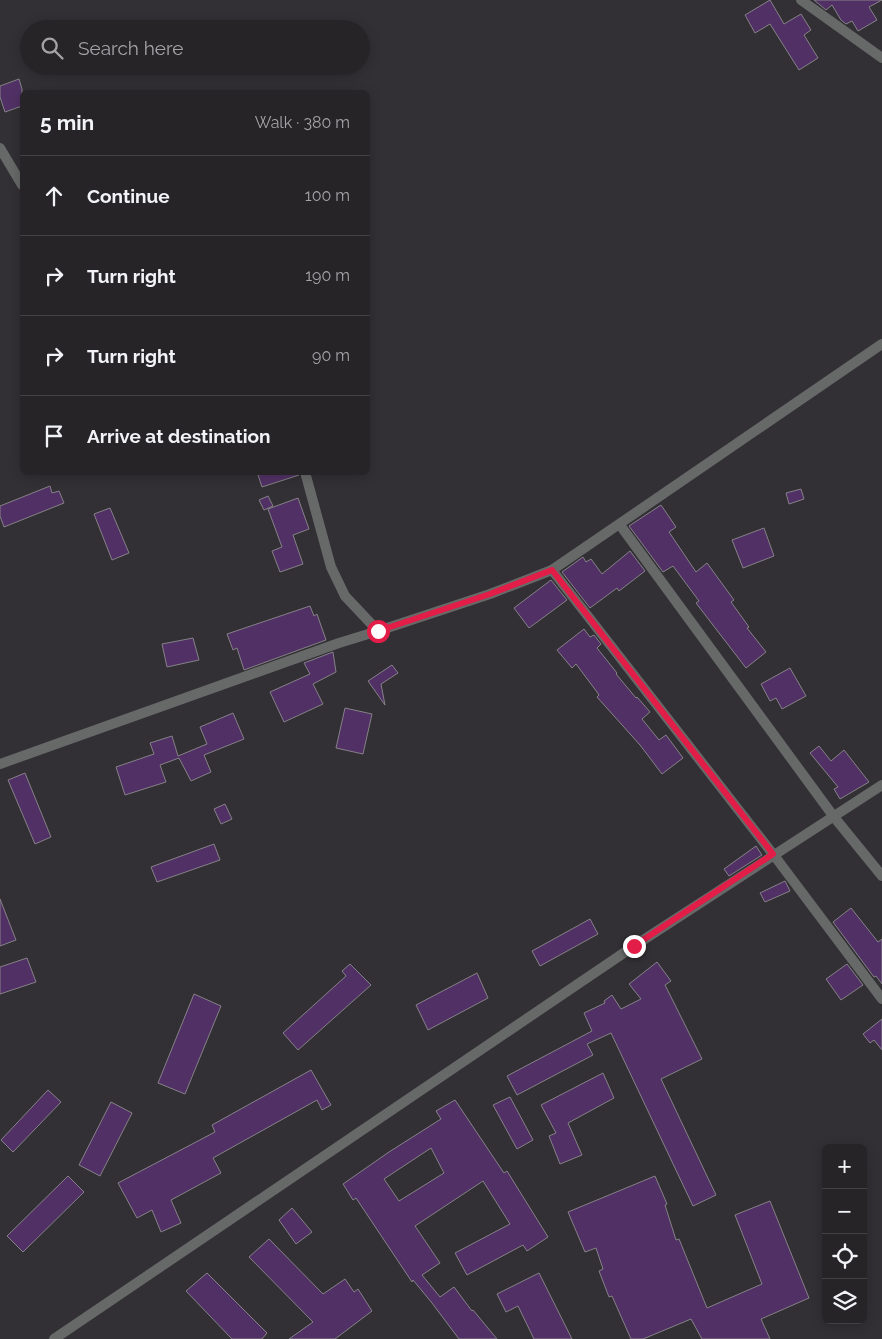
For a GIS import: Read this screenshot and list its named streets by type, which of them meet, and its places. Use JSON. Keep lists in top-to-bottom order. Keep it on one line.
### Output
{"page":{"search":"Search here","heading":["5 min","Walk · 380 m"],"list":[["Continue","100 m"],["Turn right","190 m"],["Turn right","90 m"],"Arrive at destination"],"map_buttons":["+","−"]}}
